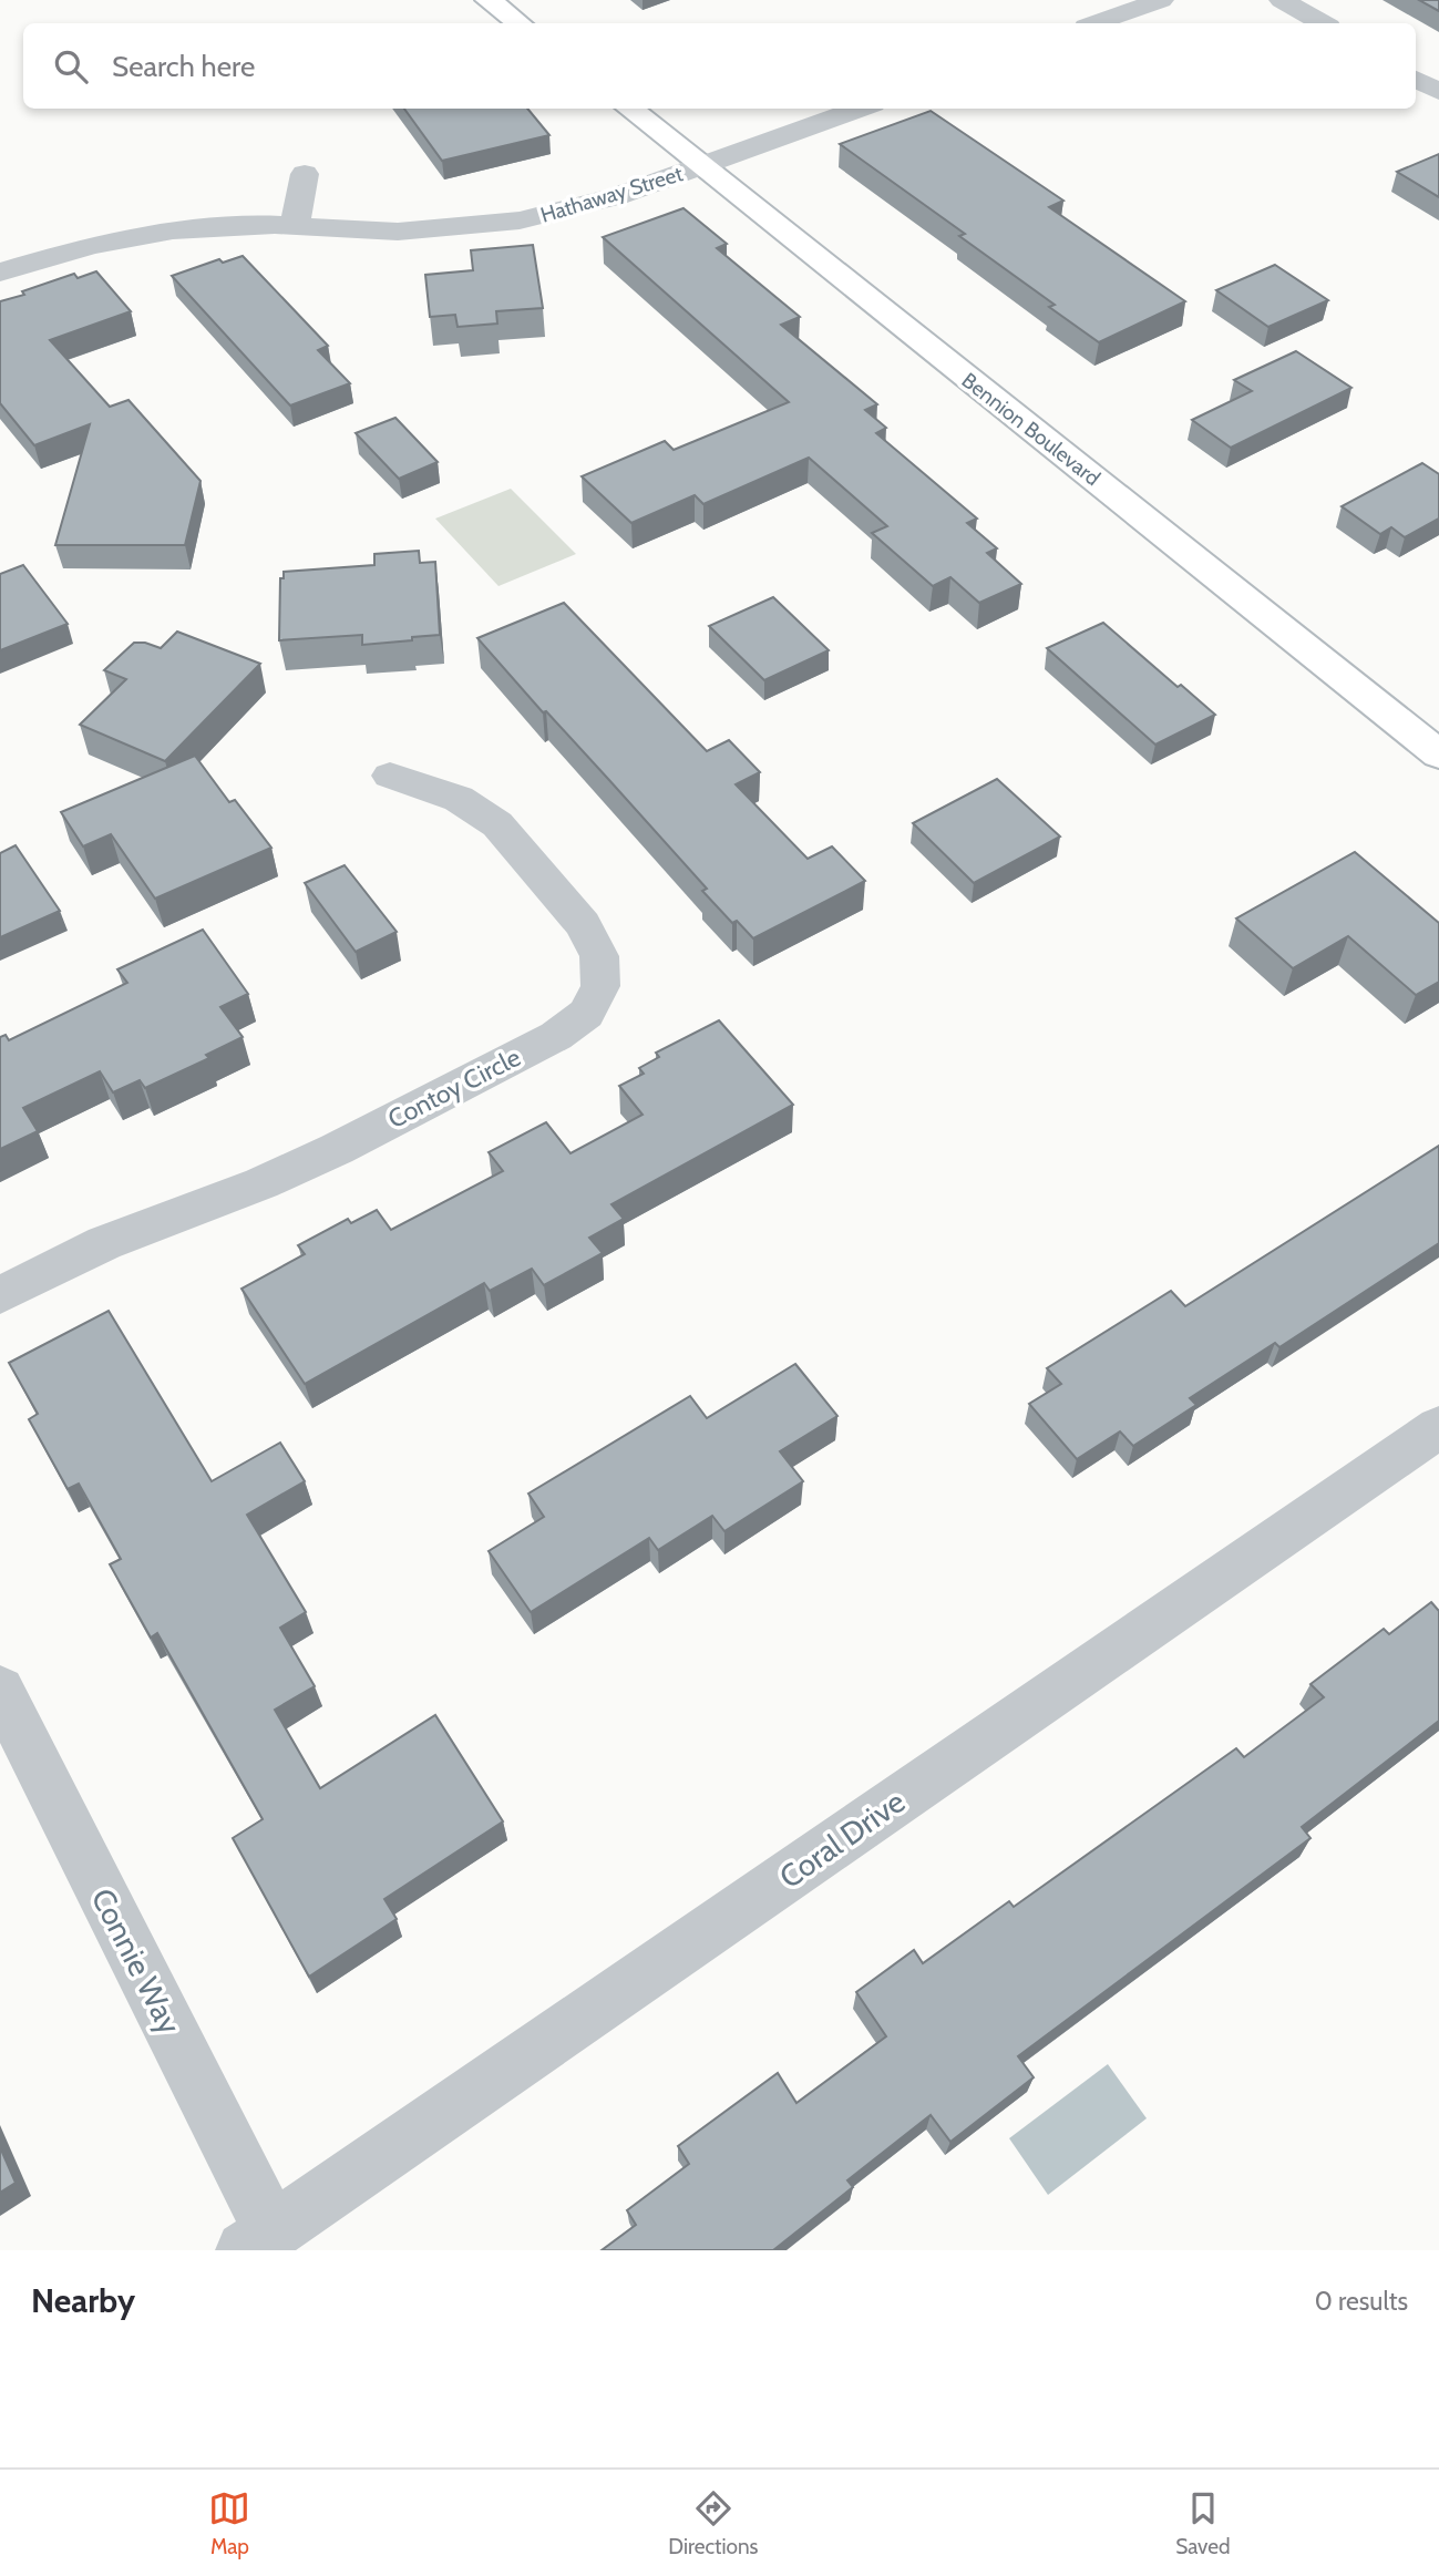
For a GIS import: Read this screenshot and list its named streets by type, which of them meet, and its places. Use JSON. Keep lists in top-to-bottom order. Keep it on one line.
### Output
{"streets":{"street":["Hathaway Street","Bennion Boulevard","Contoy Circle","Coral Drive","Connie Way"]},"crossings":[["Hathaway Street","Bennion Boulevard"],["Coral Drive","Connie Way"]],"page":{"search":"Search here","heading":["Nearby","0 results"],"nav":["Map","Directions","Saved"]}}
